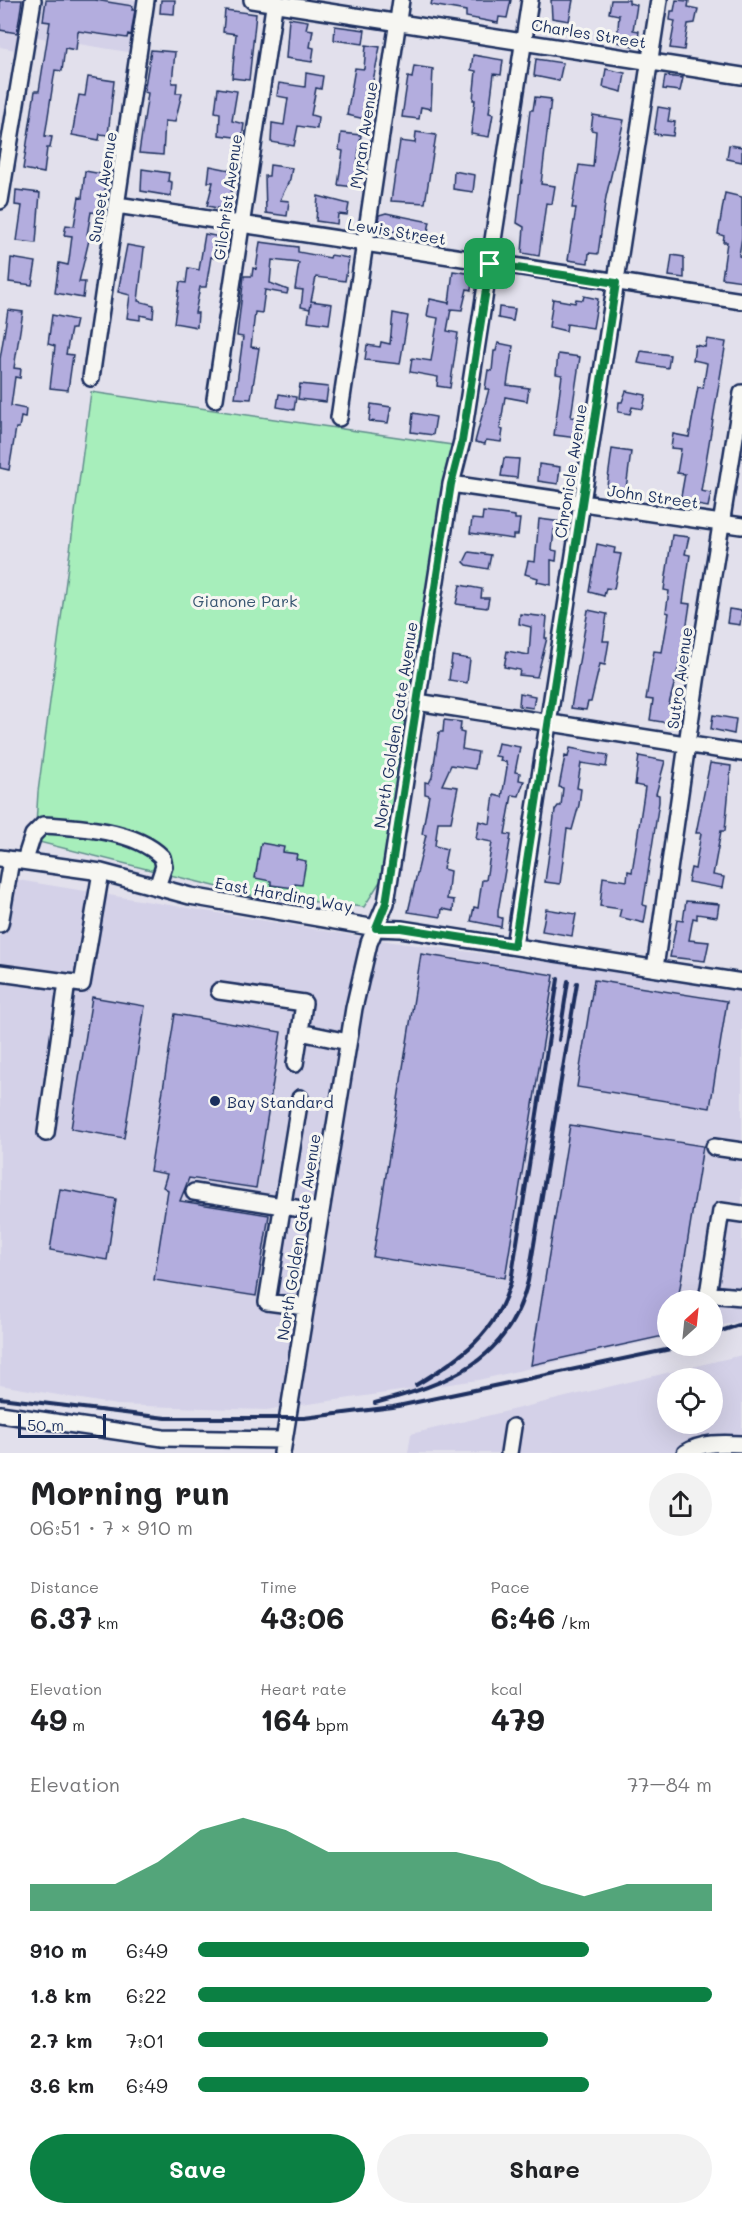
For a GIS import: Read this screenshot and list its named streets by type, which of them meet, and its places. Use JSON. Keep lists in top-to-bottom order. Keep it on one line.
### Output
{"streets":{"street":["Charles Street","Myran Avenue","Sunset Avenue","Gilchrist Avenue","Lewis Street","Chronicle Avenue","John Street","Sutro Avenue","North Golden Gate Avenue","East Harding Way"]},"crossings":[["Charles Street","Myran Avenue"],["Charles Street","Gilchrist Avenue"],["Charles Street","Chronicle Avenue"],["Charles Street","North Golden Gate Avenue"],["Myran Avenue","Lewis Street"],["Sunset Avenue","Lewis Street"],["Gilchrist Avenue","Lewis Street"],["Lewis Street","Chronicle Avenue"],["Lewis Street","North Golden Gate Avenue"],["Chronicle Avenue","John Street"],["Chronicle Avenue","East Harding Way"],["John Street","Sutro Avenue"],["John Street","North Golden Gate Avenue"],["Sutro Avenue","East Harding Way"],["North Golden Gate Avenue","East Harding Way"]],"parks":["Gianone Park"],"places":["Bay Standard"],"scale_bar":"50 m","north":"top right","page":{"scale":"50 m","heading":["Morning run","06:51 · 7 × 910 m"],"stats":[["Distance","6.37 km"],["Time","43:06"],["Pace","6:46 /km"],["Elevation","49 m"],["Heart rate","164 bpm"],["kcal","479"]],"chart":["Elevation","77–84 m"],"list":[{"name":"910 m","note":"6:49"},{"name":"1.8 km","note":"6:22"},{"name":"2.7 km","note":"7:01"},{"name":"3.6 km","note":"6:49"}],"buttons":["Save","Share"]}}
